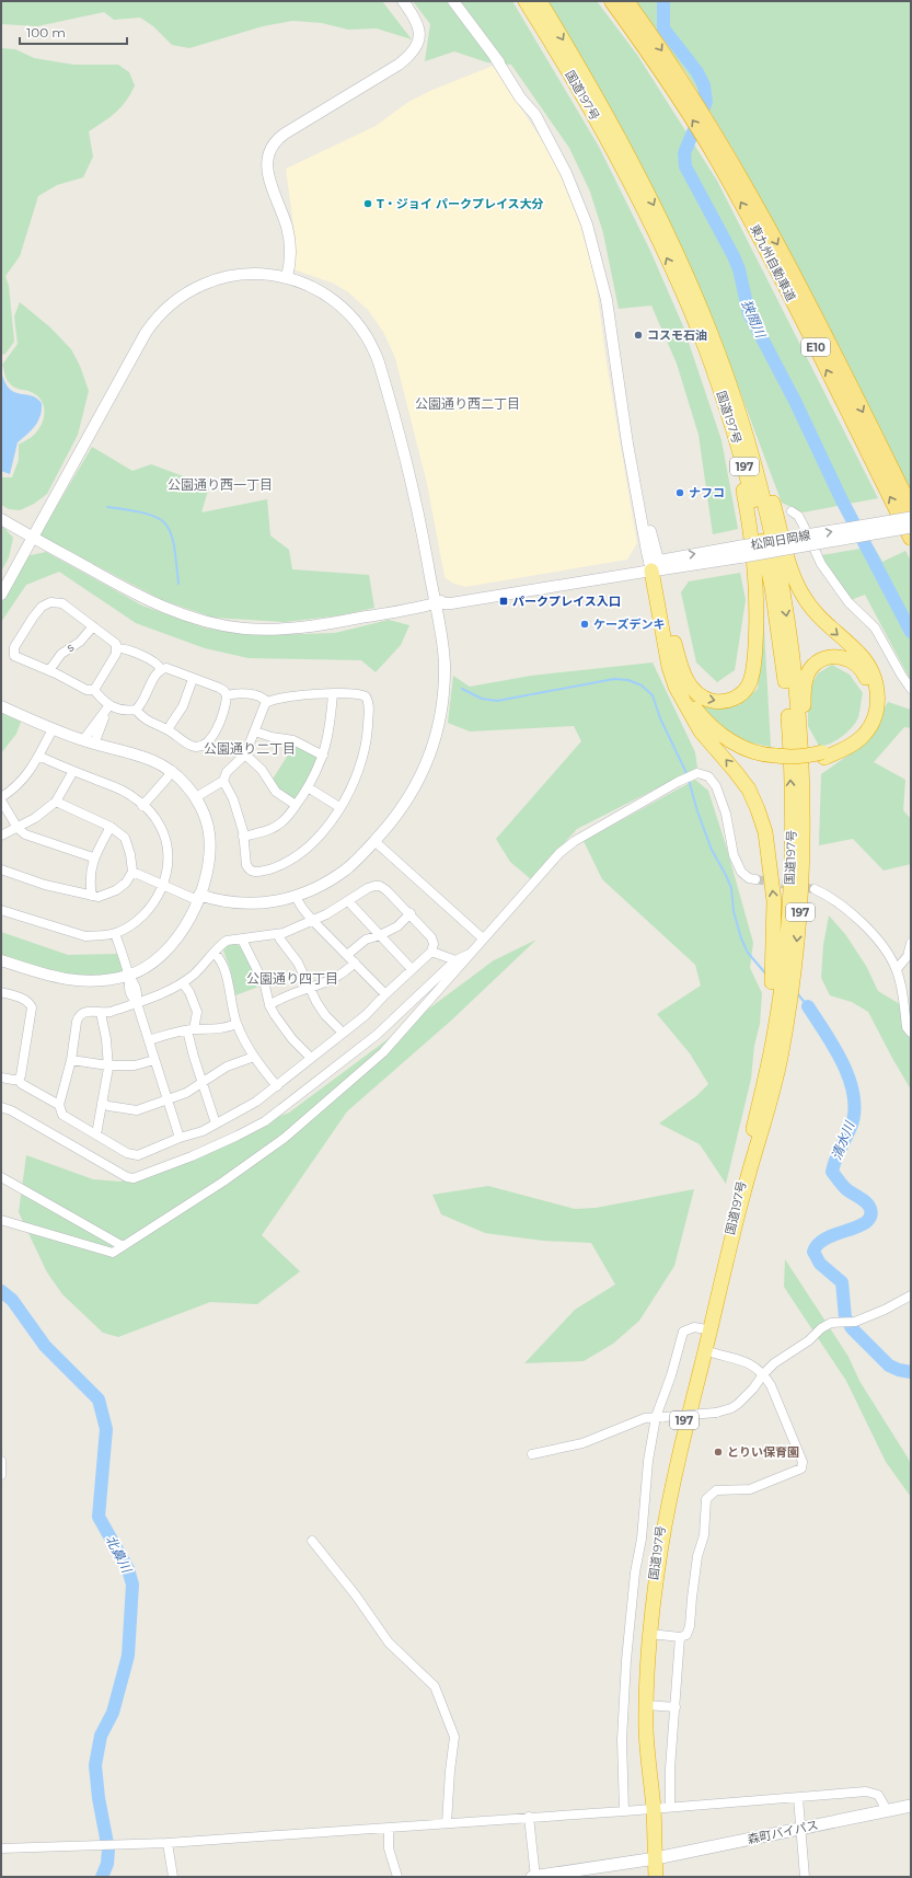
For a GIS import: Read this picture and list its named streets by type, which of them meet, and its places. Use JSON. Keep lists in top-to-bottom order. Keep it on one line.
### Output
{"streets":{"highway":["国道197号","東九州自動車道","E10","197"],"main road":["松岡日岡線","森町バイパス"],"street":["s"]},"crossings":[["国道197号","森町バイパス"]],"districts":["公園通り西二丁目","公園通り西一丁目","公園通り二丁目","公園通り四丁目"],"water":["狭間川","清水川","北鼻川"],"places":{"other":["T・ジョイ パークプレイス大分","コスモ石油","ナフコ","ケーズデンキ","とりい保育園"],"transit":["パークプレイス入口"]},"scale_bar":"100 m"}
